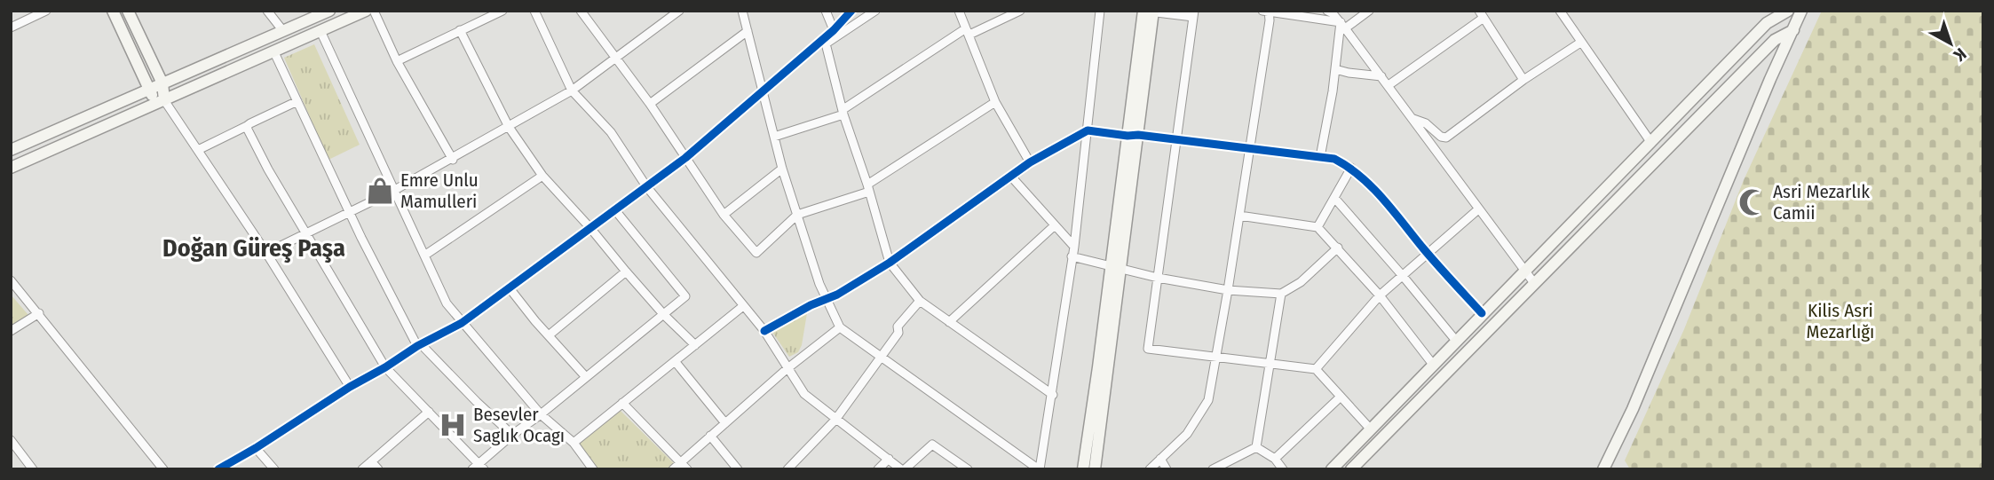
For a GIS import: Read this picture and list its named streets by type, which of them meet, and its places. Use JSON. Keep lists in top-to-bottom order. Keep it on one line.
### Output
{"districts":["Doğan Güreş Paşa"],"parks":["Kilis Asri Mezarlığı"],"places":{"shop":["Emre Unlu Mamulleri"],"mosque":["Asri Mezarlık Camii"],"hospital":["Besevler Saglık Ocagı"]},"north":"bottom right"}
